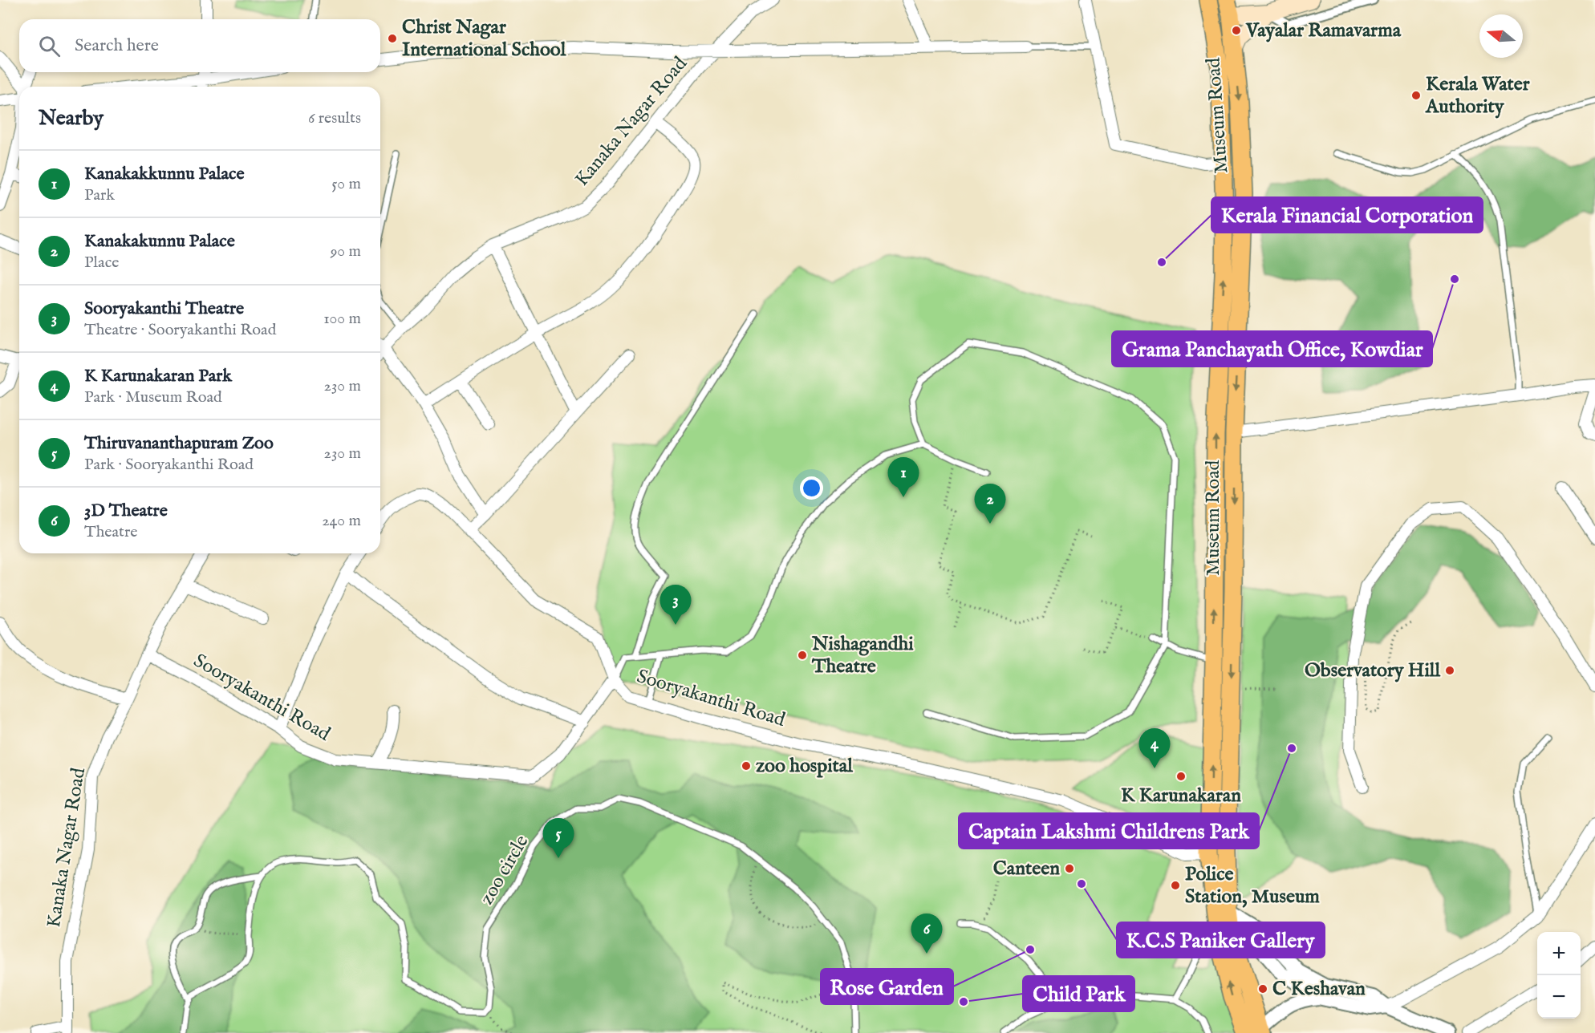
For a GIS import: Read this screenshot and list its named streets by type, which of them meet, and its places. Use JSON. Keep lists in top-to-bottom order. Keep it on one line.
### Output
{"streets":{"main road":["Museum Road"],"street":["Kanaka Nagar Road","Sooryakanthi Road"],"lane":["zoo circle"]},"crossings":[["Museum Road","Sooryakanthi Road"],["Kanaka Nagar Road","Sooryakanthi Road"]],"places":["Vayalar Ramavarma","Christ Nagar International School","Kerala Water Authority","Kerala Financial Corporation","Grama Panchayath Office, Kowdiar","Nishagandhi Theatre","Observatory Hill","Captain Lakshmi Childrens Park","zoo hospital","K Karunakaran","Canteen","K.C.S Paniker Gallery","Police Station, Museum","Rose Garden","C Keshavan","Child Park"],"north":"left","page":{"search":"Search here","heading":["Nearby","6 results"],"list":[{"mark":"1","name":"Kanakakkunnu Palace","note":"Park","value":"50 m"},{"mark":"2","name":"Kanakakunnu Palace","note":"Place","value":"90 m"},{"mark":"3","name":"Sooryakanthi Theatre","note":"Theatre · Sooryakanthi Road","value":"100 m"},{"mark":"4","name":"K Karunakaran Park","note":"Park · Museum Road","value":"230 m"},{"mark":"5","name":"Thiruvananthapuram Zoo","note":"Park · Sooryakanthi Road","value":"230 m"},{"mark":"6","name":"3D Theatre","note":"Theatre","value":"240 m"}],"pins":["1","2","3","4","5","6"],"map_buttons":["+","−"]}}
